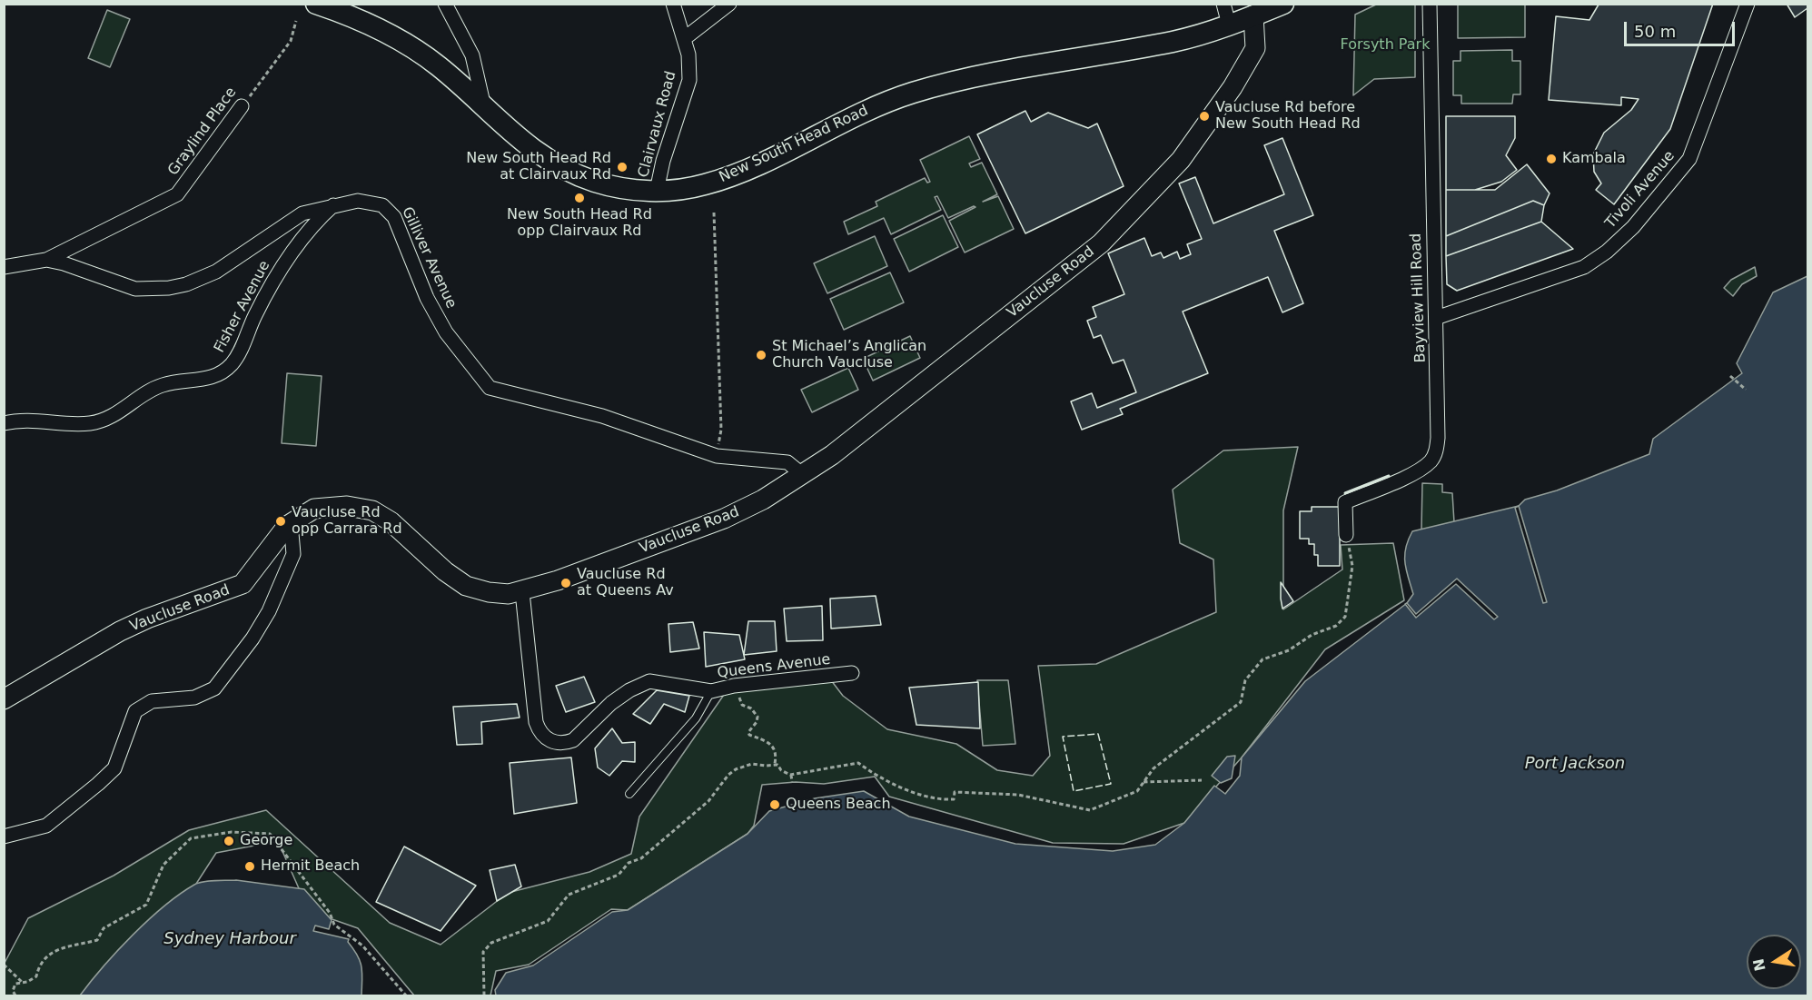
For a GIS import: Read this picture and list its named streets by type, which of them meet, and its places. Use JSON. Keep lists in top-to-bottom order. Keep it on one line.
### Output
{"streets":{"main road":["New South Head Road"],"street":["Clairvaux Road","Graylind Place","Tivoli Avenue","Gilliver Avenue","Vaucluse Road","Bayview Hill Road","Fisher Avenue","Queens Avenue"]},"crossings":[["Clairvaux Road","New South Head Road"],["Graylind Place","Gilliver Avenue"],["New South Head Road","Vaucluse Road"],["Tivoli Avenue","Bayview Hill Road"],["Gilliver Avenue","Vaucluse Road"],["Gilliver Avenue","Fisher Avenue"],["Vaucluse Road","Queens Avenue"]],"water":["Port Jackson","Sydney Harbour"],"parks":["Forsyth Park"],"places":["Vaucluse Rd before New South Head Rd","Kambala","New South Head Rd at Clairvaux Rd","New South Head Rd opp Clairvaux Rd","St Michael’s Anglican Church Vaucluse","Vaucluse Rd opp Carrara Rd","Vaucluse Rd at Queens Av","Queens Beach","George","Hermit Beach"],"scale_bar":"50 m","north":"left"}
